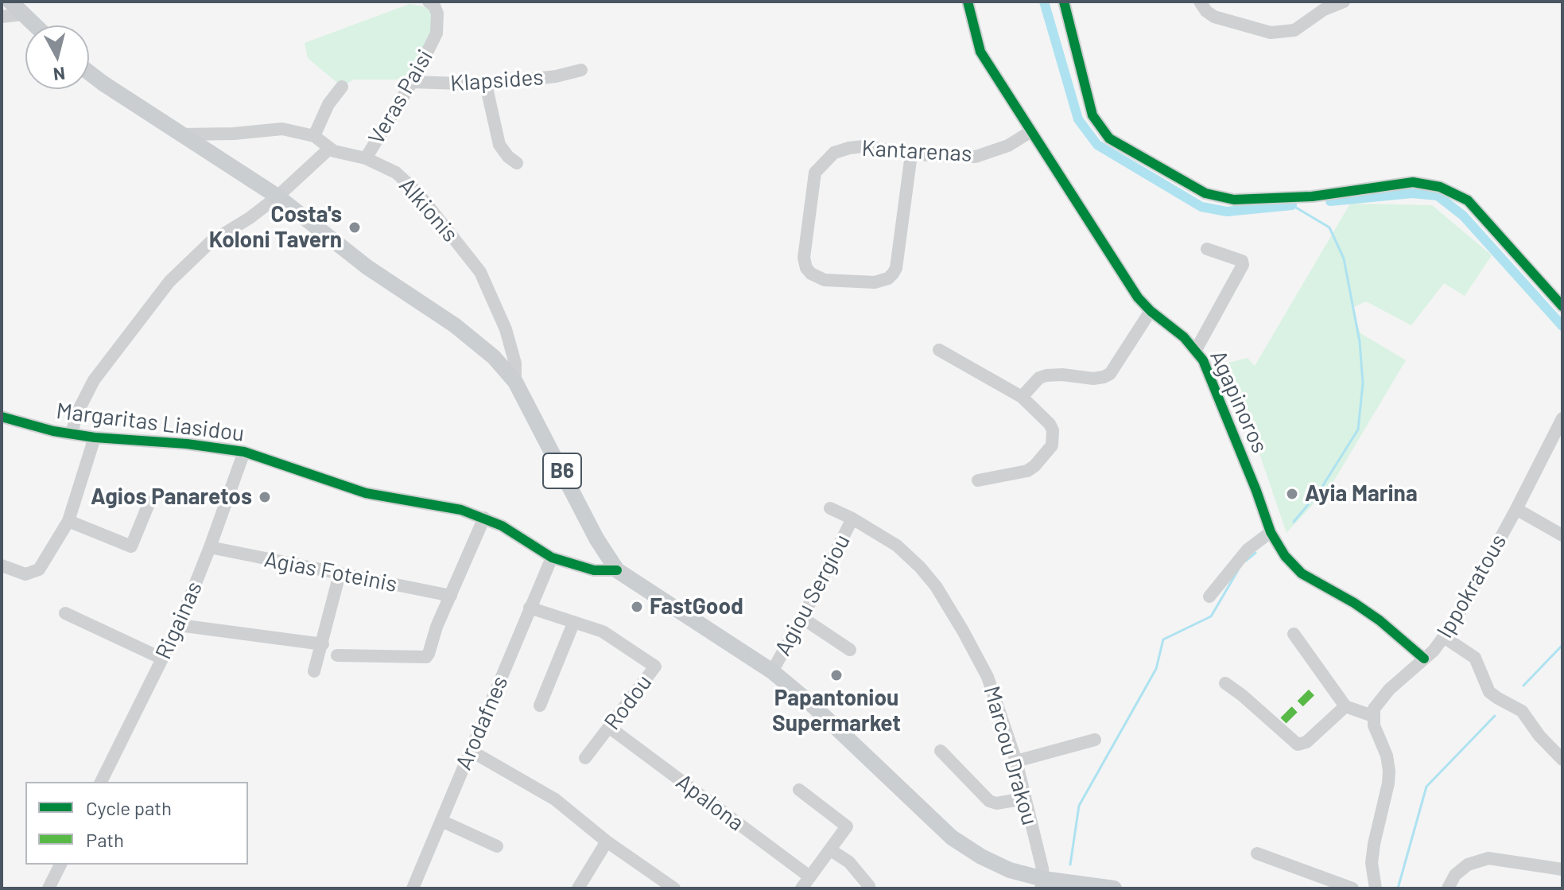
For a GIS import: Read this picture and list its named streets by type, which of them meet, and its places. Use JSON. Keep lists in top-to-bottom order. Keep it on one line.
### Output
{"streets":{"main road":["B6"],"street":["Klapsides","Veras Paisi","Kantarenas","Alkionis","Agapinoros","Margaritas Liasidou","Agias Foteinis","Ippokratous","Agiou Sergiou","Rigainas","Rodou","Arodafnes","Marcou Drakou","Apalona"]},"crossings":[["Klapsides","Veras Paisi"],["Veras Paisi","Alkionis"],["Kantarenas","Agapinoros"],["Alkionis","B6"],["Agapinoros","Ippokratous"],["Margaritas Liasidou","B6"],["Margaritas Liasidou","Rigainas"],["Margaritas Liasidou","Arodafnes"],["B6","Agiou Sergiou"],["B6","Marcou Drakou"],["Agias Foteinis","Rigainas"],["Agiou Sergiou","Marcou Drakou"],["Rodou","Arodafnes"],["Rodou","Apalona"]],"places":["Costa's Koloni Tavern","Ayia Marina","Agios Panaretos","FastGood","Papantoniou Supermarket"],"legend":["Cycle path","Path"],"north":"bottom"}
